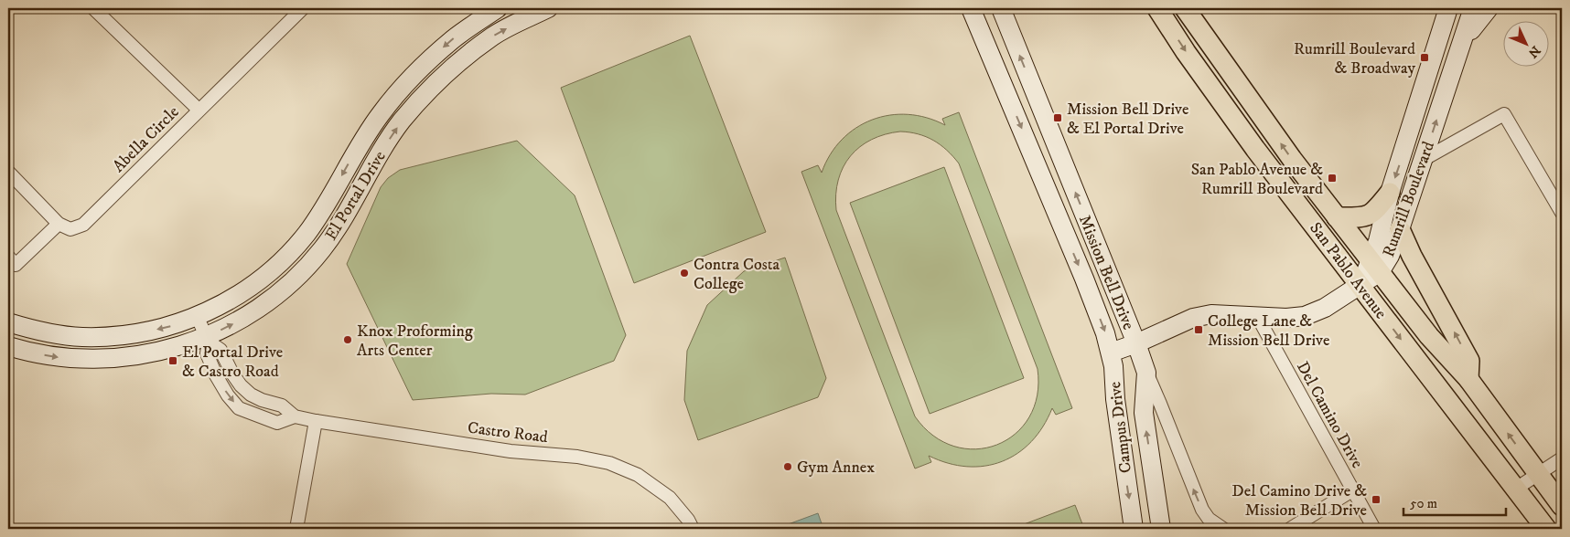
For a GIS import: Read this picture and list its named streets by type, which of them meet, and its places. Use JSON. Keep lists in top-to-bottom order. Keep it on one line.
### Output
{"streets":{"main road":["El Portal Drive","Rumrill Boulevard","San Pablo Avenue","Mission Bell Drive","Campus Drive"],"street":["Abella Circle","Del Camino Drive","Castro Road"]},"crossings":[["El Portal Drive","Castro Road"],["Rumrill Boulevard","San Pablo Avenue"],["Mission Bell Drive","Campus Drive"]],"places":{"transit":["Rumrill Boulevard & Broadway","Mission Bell Drive & El Portal Drive","San Pablo Avenue & Rumrill Boulevard","College Lane & Mission Bell Drive","El Portal Drive & Castro Road","Del Camino Drive & Mission Bell Drive"],"other":["Contra Costa College","Knox Proforming Arts Center","Gym Annex"]},"scale_bar":"50 m","north":"bottom right"}
